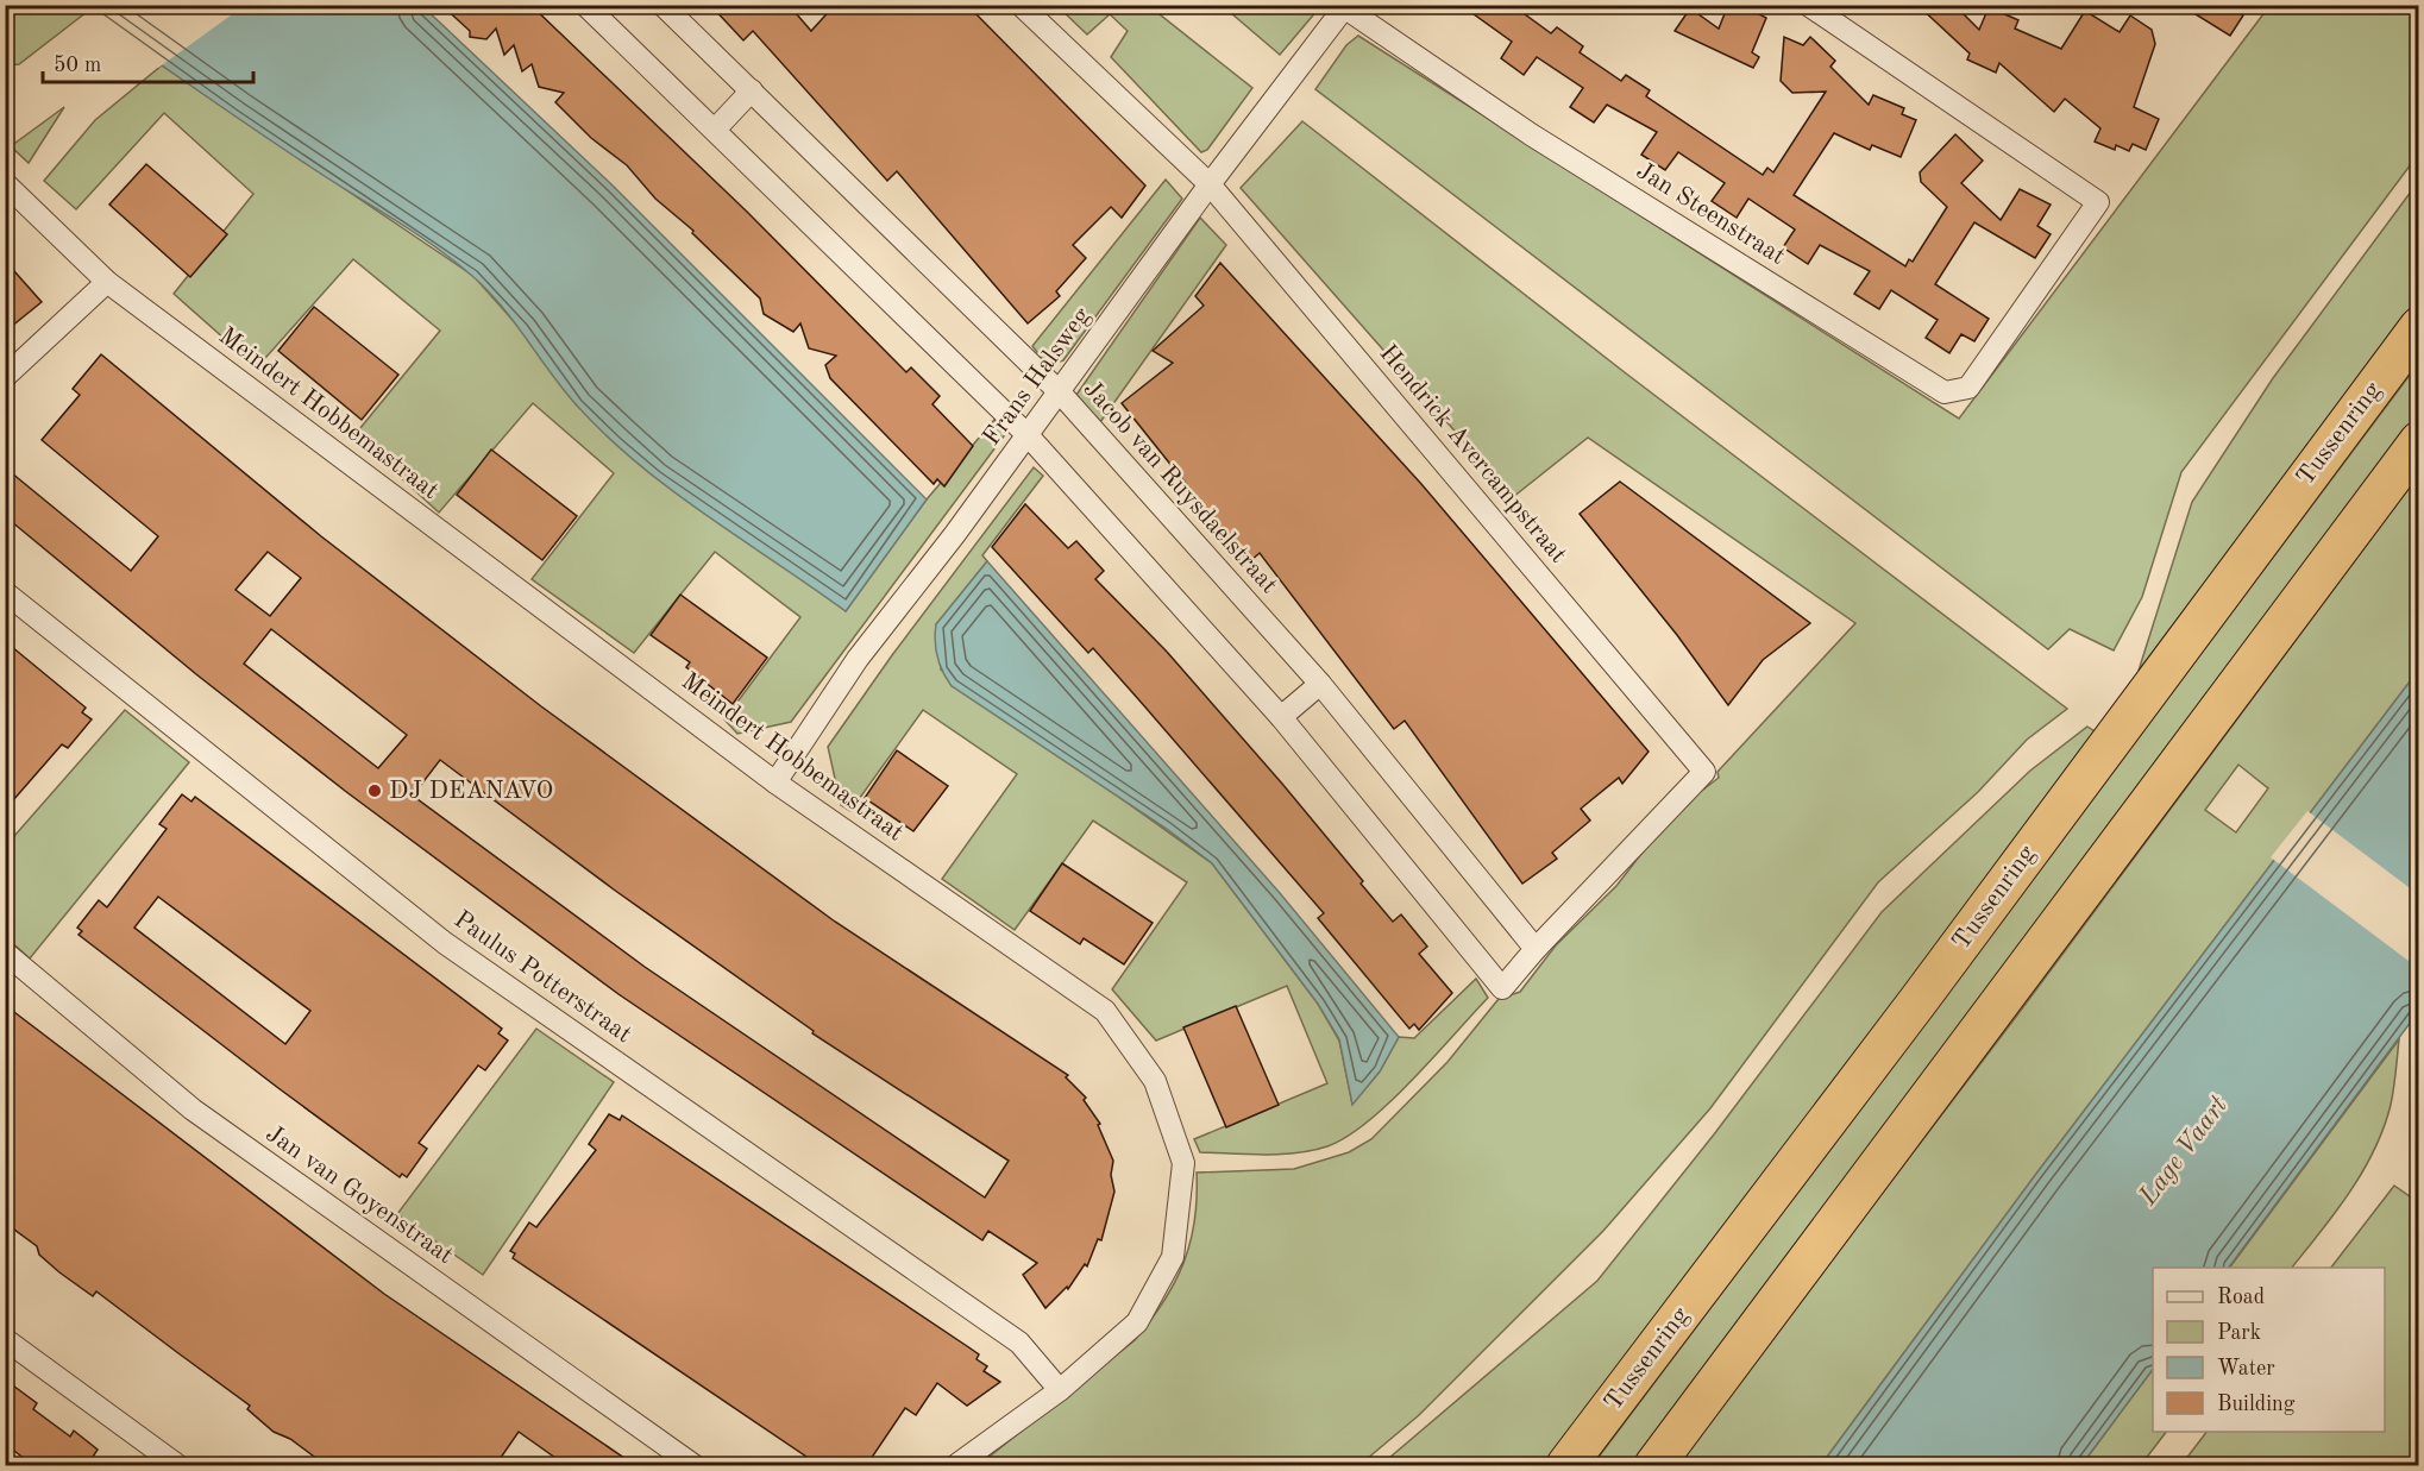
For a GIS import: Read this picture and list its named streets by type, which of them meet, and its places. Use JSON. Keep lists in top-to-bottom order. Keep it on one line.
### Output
{"streets":{"highway":["Tussenring"],"street":["Jan Steenstraat","Frans Halsweg","Meindert Hobbemastraat","Hendrick Avercampstraat","Jacob van Ruysdaelstraat","Paulus Potterstraat","Jan van Goyenstraat"]},"crossings":[["Jan Steenstraat","Frans Halsweg"],["Frans Halsweg","Meindert Hobbemastraat"],["Frans Halsweg","Hendrick Avercampstraat"],["Frans Halsweg","Jacob van Ruysdaelstraat"],["Meindert Hobbemastraat","Paulus Potterstraat"],["Hendrick Avercampstraat","Jacob van Ruysdaelstraat"]],"water":["Lage Vaart"],"places":["DJ DEANAVO"],"legend":["Road","Park","Water","Building"],"scale_bar":"50 m"}
